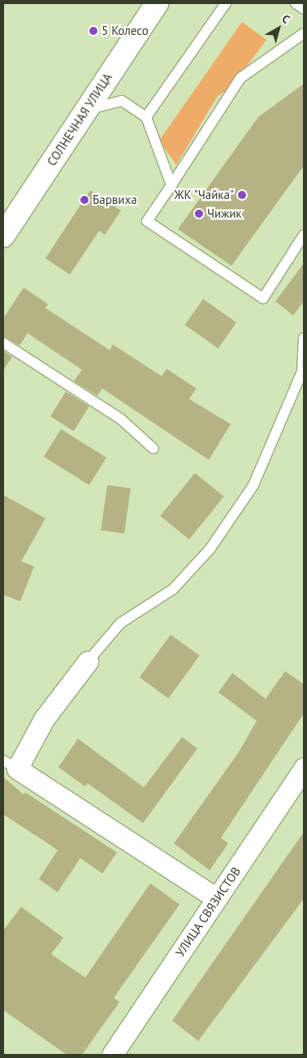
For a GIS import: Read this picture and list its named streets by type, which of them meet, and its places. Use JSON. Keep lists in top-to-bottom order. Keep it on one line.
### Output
{"streets":{"main road":["СОЛНЕЧНАЯ УЛИЦА"],"street":["УЛИЦА СВЯЗИСТОВ"]},"places":["5 Колесо","ЖК \"Чайка\"","Барвиха","Чижик"],"north":"top right"}
